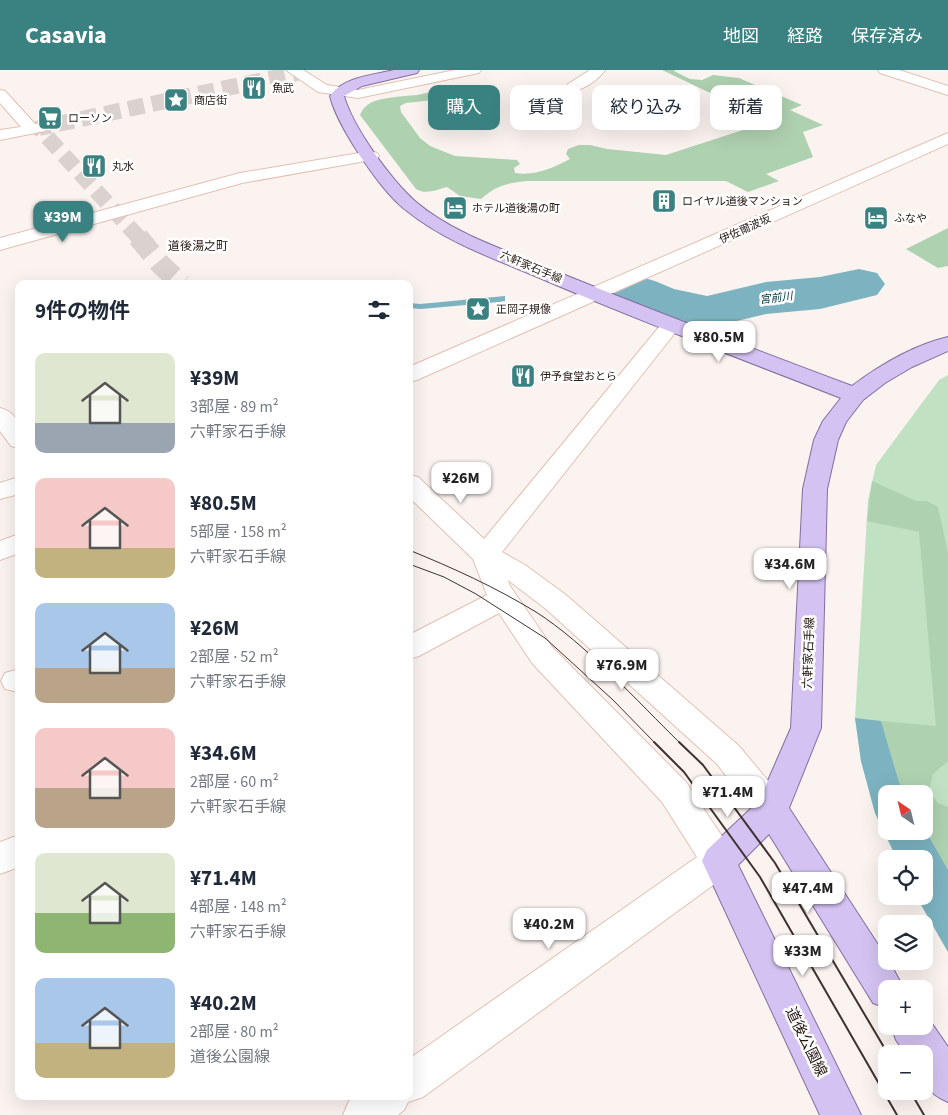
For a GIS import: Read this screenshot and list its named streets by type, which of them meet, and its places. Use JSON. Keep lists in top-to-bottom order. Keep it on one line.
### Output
{"streets":{"main road":["六軒家石手線","道後公園線"],"street":["伊佐爾波坂"]},"crossings":[["伊佐爾波坂","六軒家石手線"],["六軒家石手線","道後公園線"]],"districts":["道後湯之町"],"water":["宮前川"],"places":{"restaurant":["魚武","丸水","伊予食堂おとら"],"place":["商店街","正岡子規像"],"supermarket":["ローソン"],"building":["ロイヤル道後マンション"],"hotel":["ホテル道後湯の町","ふなや"]},"north":"top left","page":{"header":"Casavia","nav":["地図","経路","保存済み"],"chip":["購入","賃貸","絞り込み","新着"],"price":["¥39M","¥80.5M","¥26M","¥34.6M","¥76.9M","¥71.4M","¥47.4M","¥40.2M","¥33M"],"heading":"9件の物件","list":[{"name":"¥39M","note":"3部屋 · 89 m² · 六軒家石手線"},{"name":"¥80.5M","note":"5部屋 · 158 m² · 六軒家石手線"},{"name":"¥26M","note":"2部屋 · 52 m² · 六軒家石手線"},{"name":"¥34.6M","note":"2部屋 · 60 m² · 六軒家石手線"},{"name":"¥71.4M","note":"4部屋 · 148 m² · 六軒家石手線"},{"name":"¥40.2M","note":"2部屋 · 80 m² · 道後公園線"}],"map_buttons":["+","−"]}}
